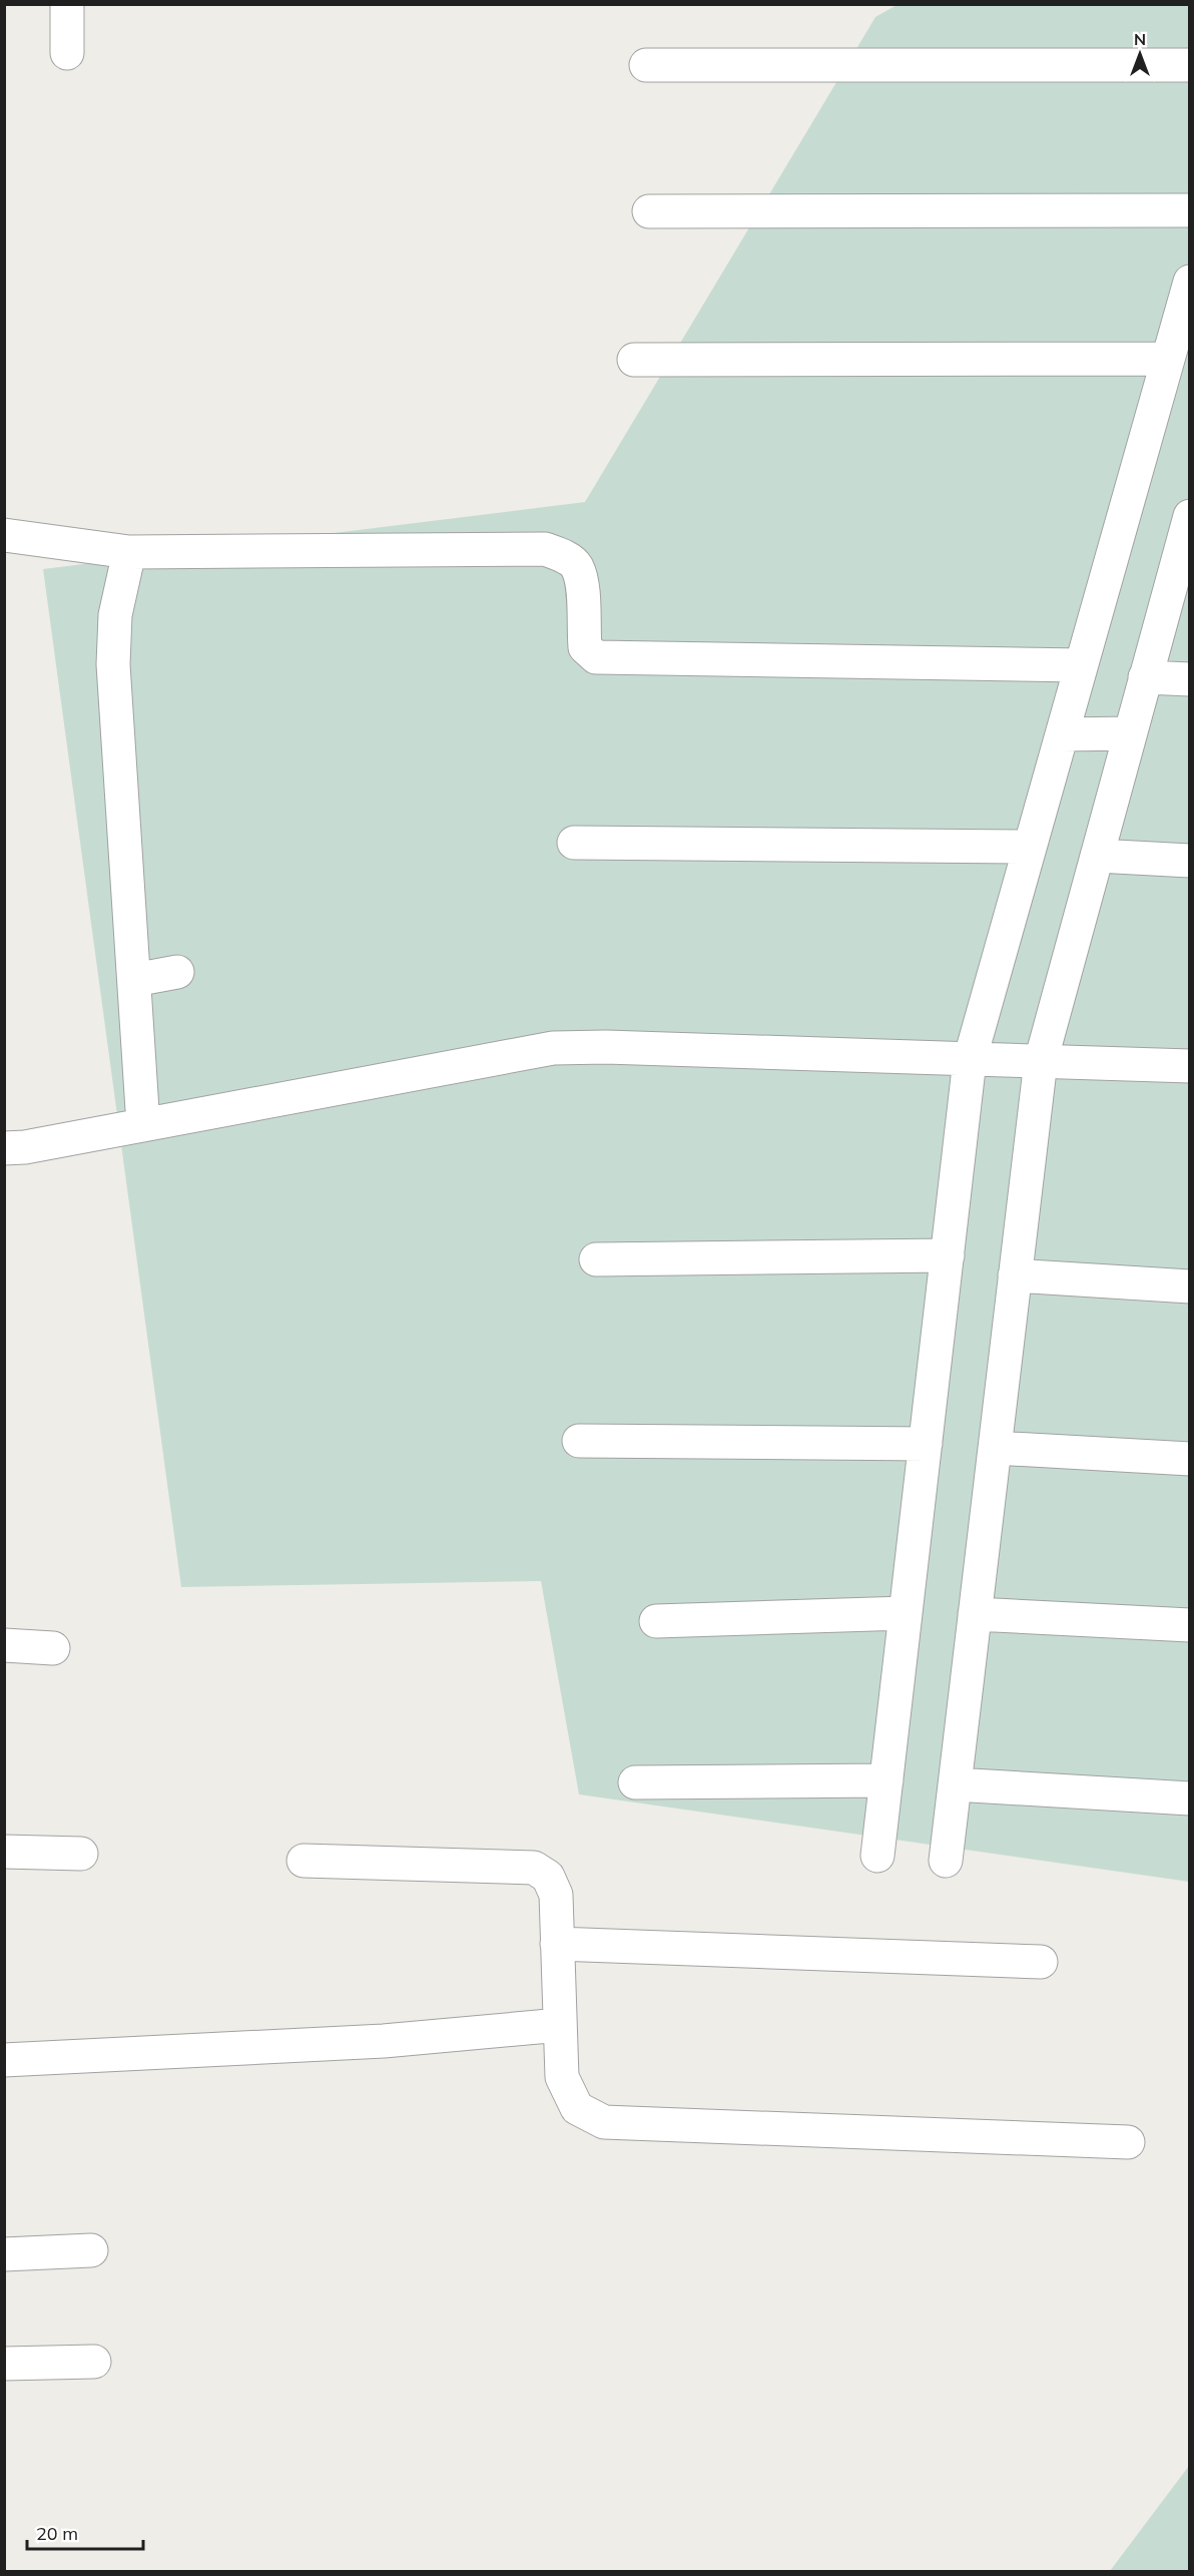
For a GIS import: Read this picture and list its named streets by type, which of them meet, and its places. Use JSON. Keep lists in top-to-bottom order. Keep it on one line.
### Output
{"scale_bar":"20 m","north":"top"}
